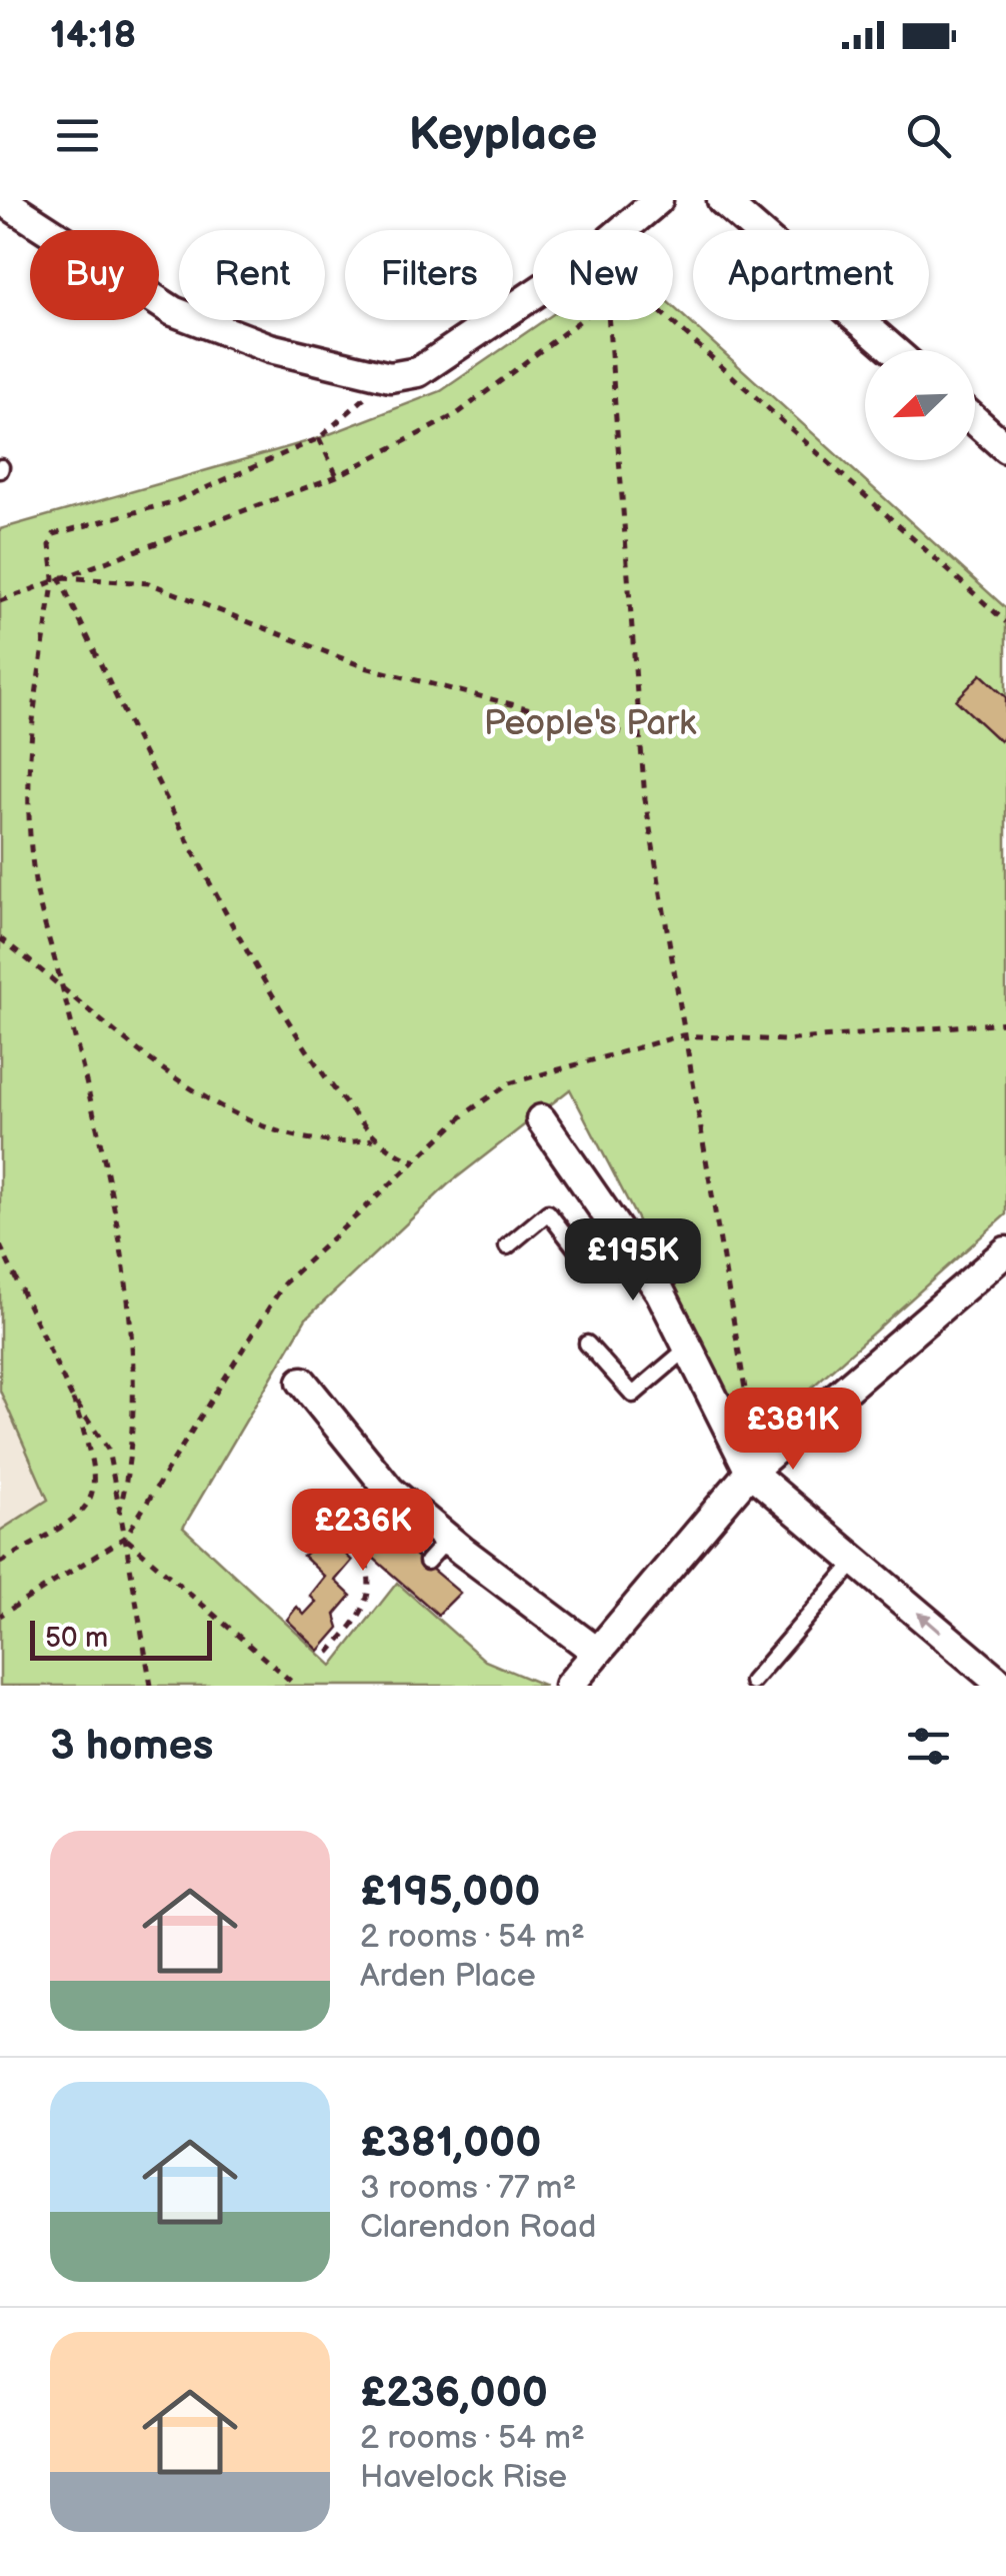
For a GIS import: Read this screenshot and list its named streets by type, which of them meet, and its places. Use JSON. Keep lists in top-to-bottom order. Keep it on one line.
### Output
{"parks":["People's Park"],"scale_bar":"50 m","north":"bottom left","page":{"status":"14:18","header":"Keyplace","chip":["Buy","Rent","Filters","New","Apartment"],"price":["£195K","£381K","£236K"],"scale":"50 m","heading":"3 homes","list":[{"name":"£195,000","note":"2 rooms · 54 m² · Arden Place"},{"name":"£381,000","note":"3 rooms · 77 m² · Clarendon Road"},{"name":"£236,000","note":"2 rooms · 54 m² · Havelock Rise"}]}}
